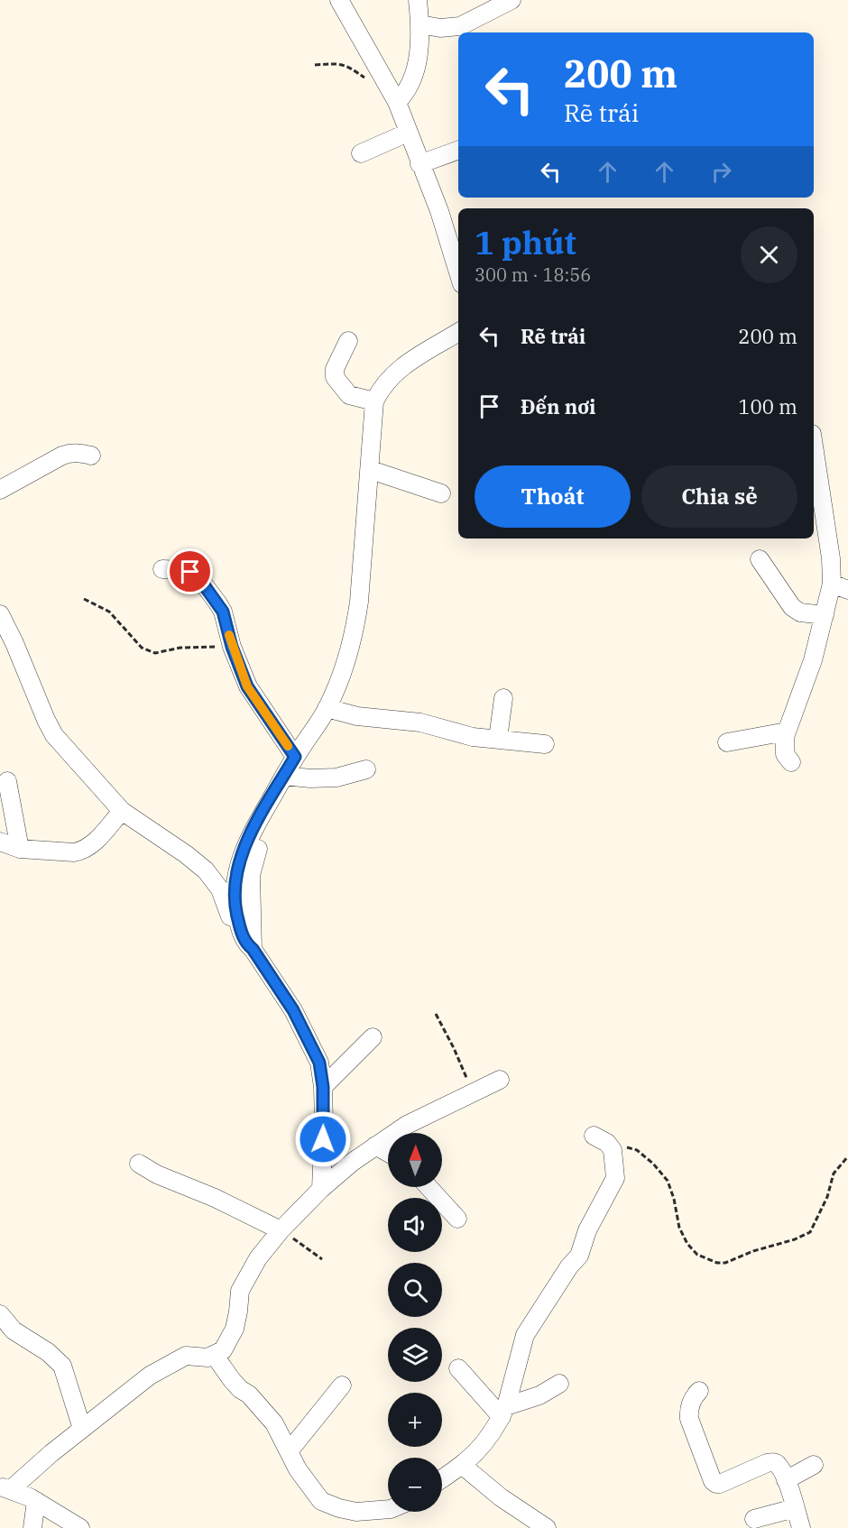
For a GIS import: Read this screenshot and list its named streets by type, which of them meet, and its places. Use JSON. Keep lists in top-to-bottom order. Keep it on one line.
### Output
{"north":"top","page":{"turn":["200 m","Rẽ trái"],"heading":["1 phút","300 m · 18:56"],"list":[{"name":"Rẽ trái","value":"200 m"},{"name":"Đến nơi","value":"100 m"}],"buttons":["Thoát","Chia sẻ"],"map_buttons":["+","−"]}}
